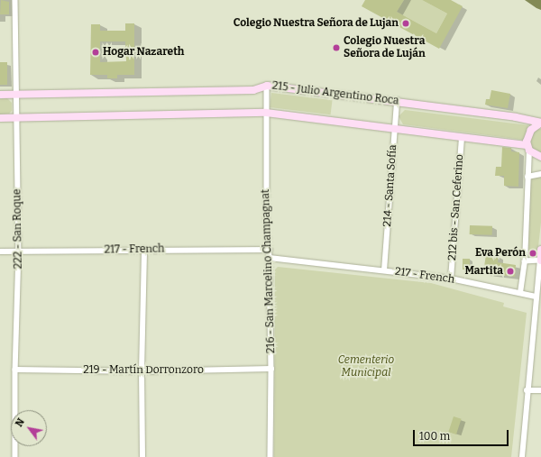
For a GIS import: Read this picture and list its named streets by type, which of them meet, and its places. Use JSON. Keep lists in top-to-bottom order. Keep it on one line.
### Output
{"streets":{"street":["215 - Julio Argentino Roca","214 - Santa Sofía","212 bis - San Ceferino","222 - San Roque","217 - French","216 - San Marcelino Champagnat","219 - Martín Dorronzoro"]},"crossings":[["215 - Julio Argentino Roca","214 - Santa Sofía"],["215 - Julio Argentino Roca","222 - San Roque"],["215 - Julio Argentino Roca","216 - San Marcelino Champagnat"],["214 - Santa Sofía","217 - French"],["212 bis - San Ceferino","217 - French"],["222 - San Roque","217 - French"],["222 - San Roque","219 - Martín Dorronzoro"],["217 - French","216 - San Marcelino Champagnat"],["216 - San Marcelino Champagnat","219 - Martín Dorronzoro"]],"parks":["Cementerio Municipal"],"places":["Colegio Nuestra Señora de Lujan","Colegio Nuestra Señora de Luján","Hogar Nazareth","Eva Perón","Martita"],"scale_bar":"100 m","north":"top left"}
